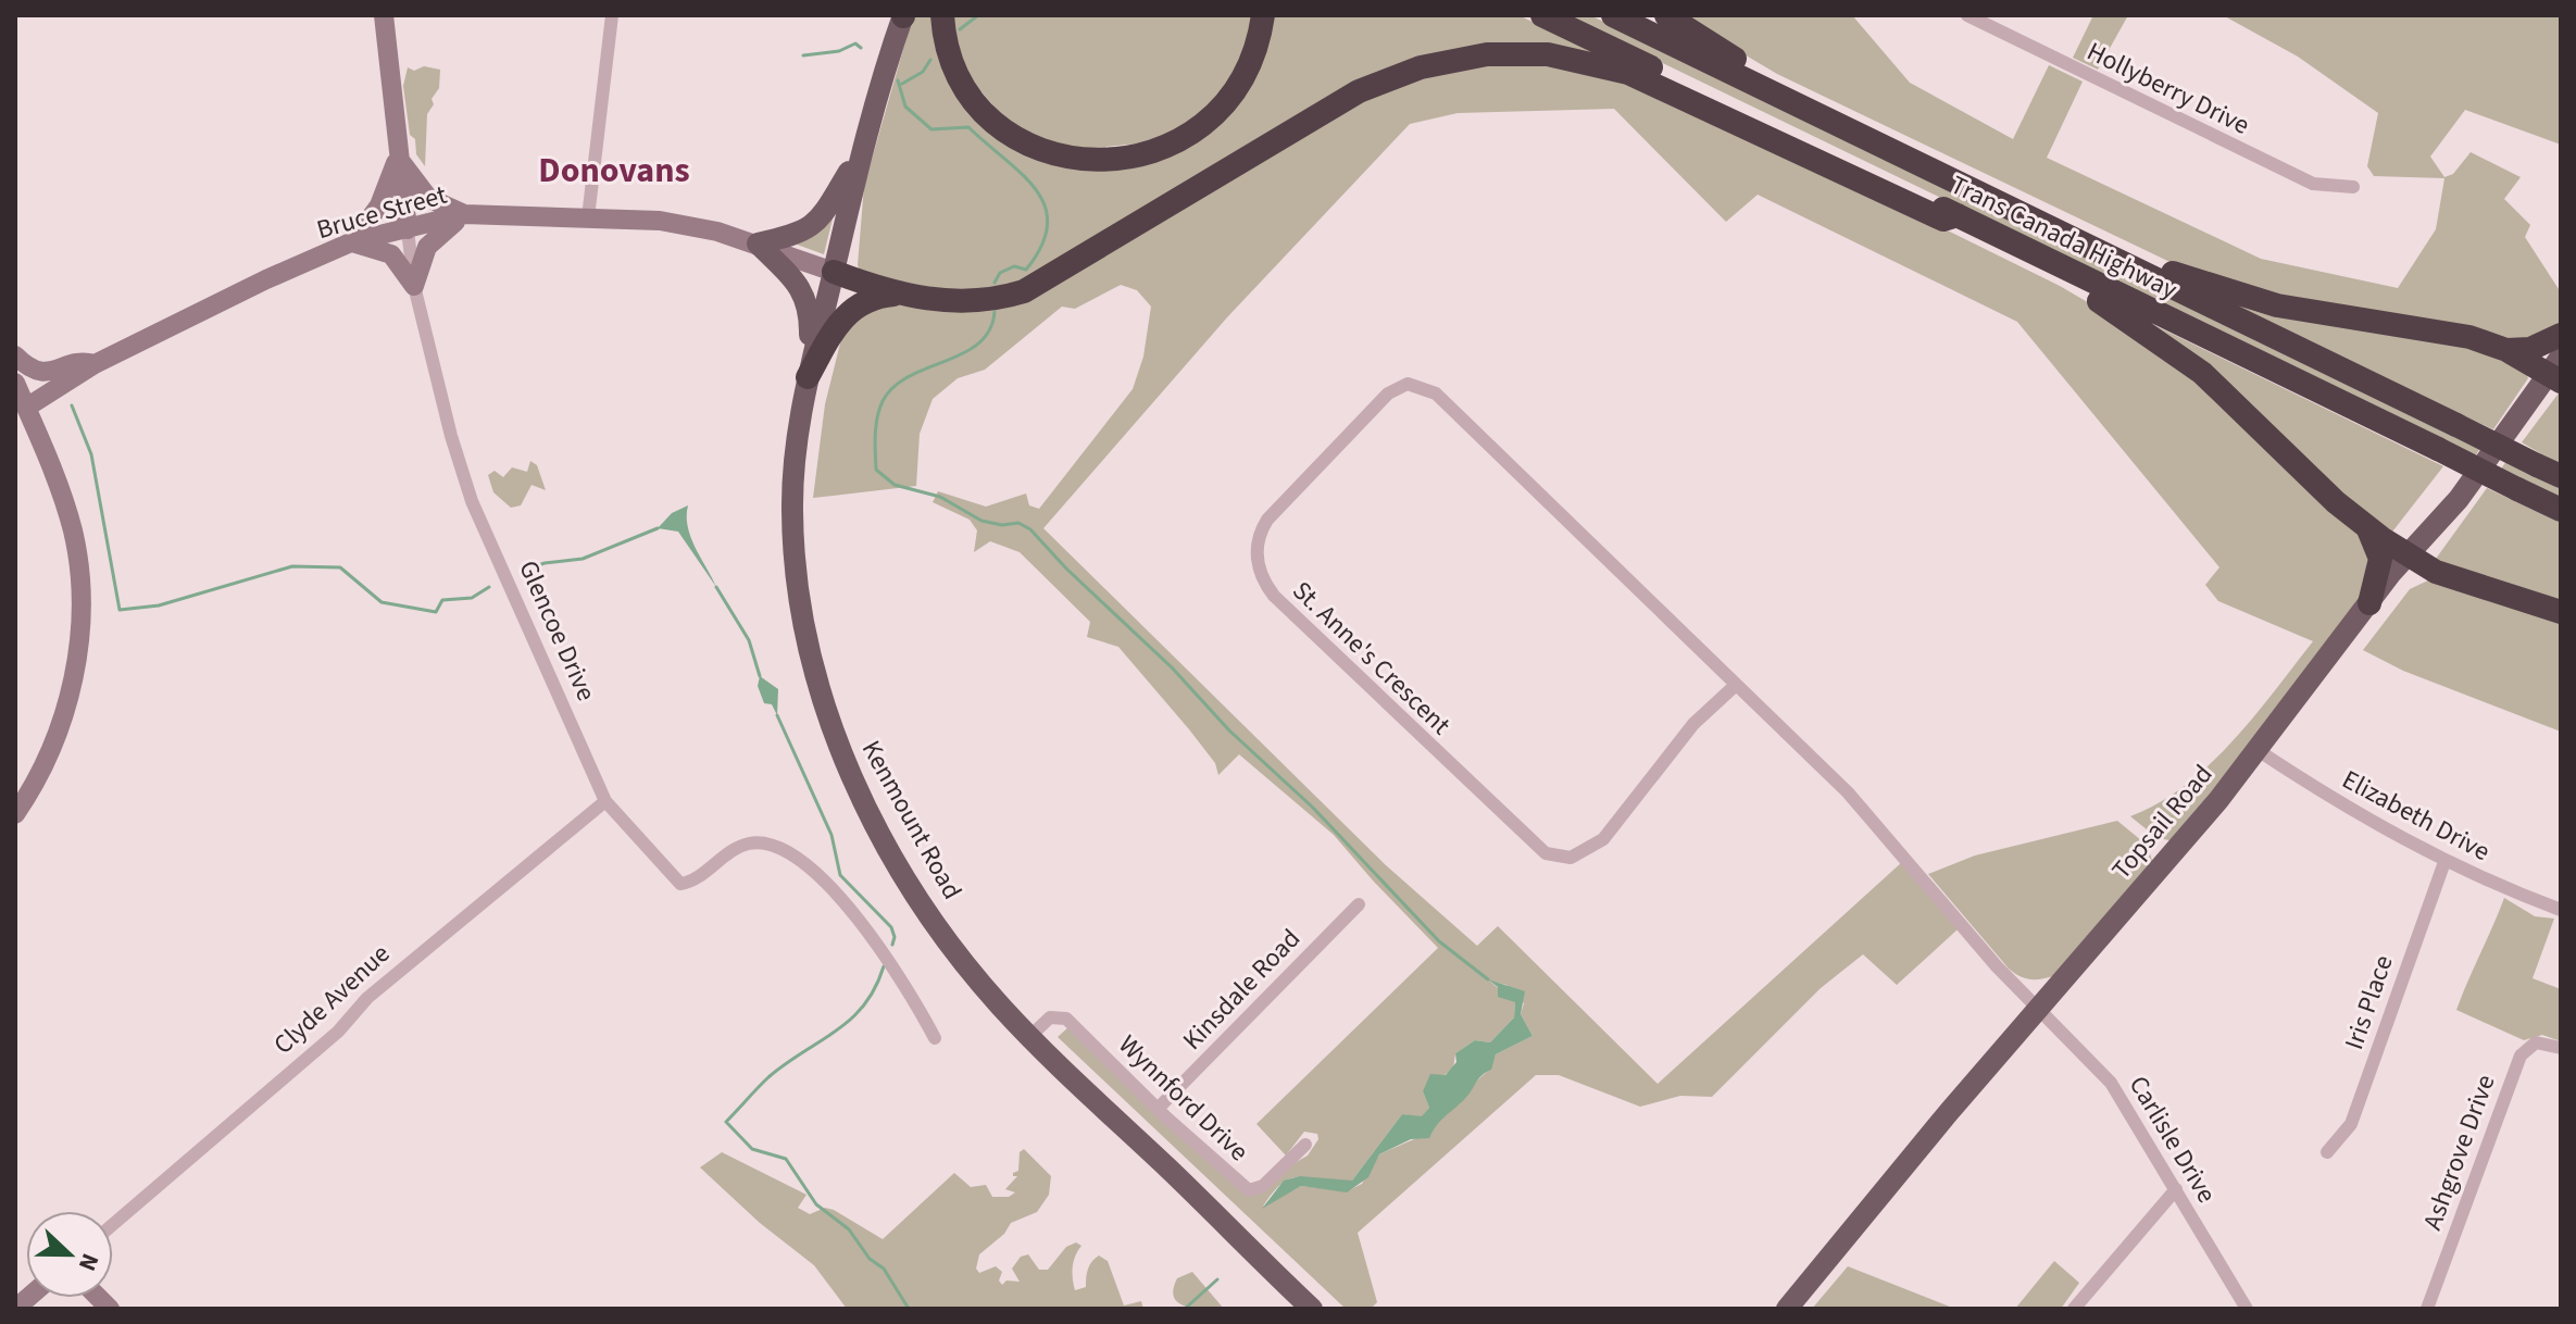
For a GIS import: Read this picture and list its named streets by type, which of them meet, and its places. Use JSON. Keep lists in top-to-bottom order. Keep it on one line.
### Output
{"streets":{"highway":["Trans Canada Highway"],"main road":["Bruce Street","Glencoe Drive","Kenmount Road","Topsail Road"],"street":["Hollyberry Drive","St. Anne's Crescent","Elizabeth Drive","Kinsdale Road","Clyde Avenue","Iris Place","Wynnford Drive","Carlisle Drive","Ashgrove Drive"]},"crossings":[["Bruce Street","Glencoe Drive"],["Bruce Street","Kenmount Road"],["Glencoe Drive","Clyde Avenue"],["St. Anne's Crescent","Topsail Road"],["St. Anne's Crescent","Carlisle Drive"],["Elizabeth Drive","Topsail Road"],["Elizabeth Drive","Iris Place"],["Kenmount Road","Wynnford Drive"],["Topsail Road","Carlisle Drive"],["Kinsdale Road","Wynnford Drive"]],"districts":["Donovans"],"north":"right"}
